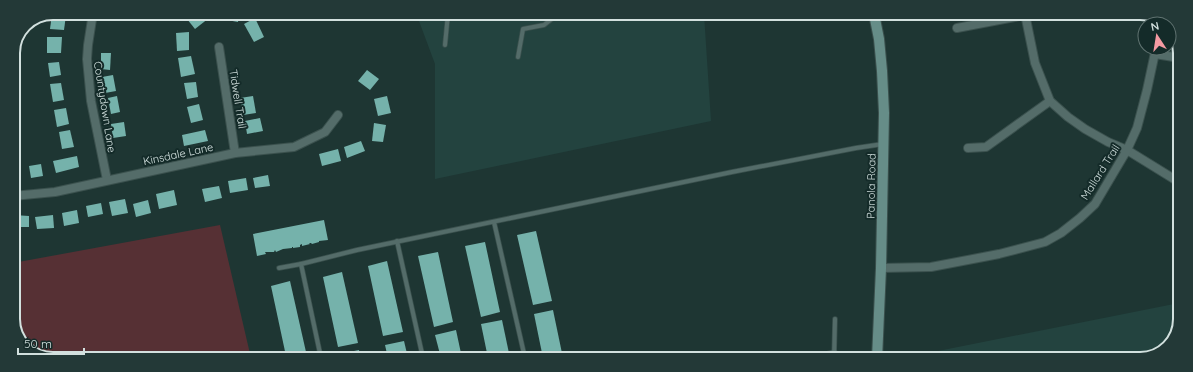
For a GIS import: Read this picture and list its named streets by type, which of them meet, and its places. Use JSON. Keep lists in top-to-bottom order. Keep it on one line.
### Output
{"streets":{"main road":["Panola Road"],"street":["Tidwell Trail","Countydown Lane","Kinsdale Lane","Mallard Trail"]},"crossings":[["Tidwell Trail","Kinsdale Lane"],["Countydown Lane","Kinsdale Lane"],["Mallard Trail","Panola Road"]],"scale_bar":"50 m","north":"top"}
